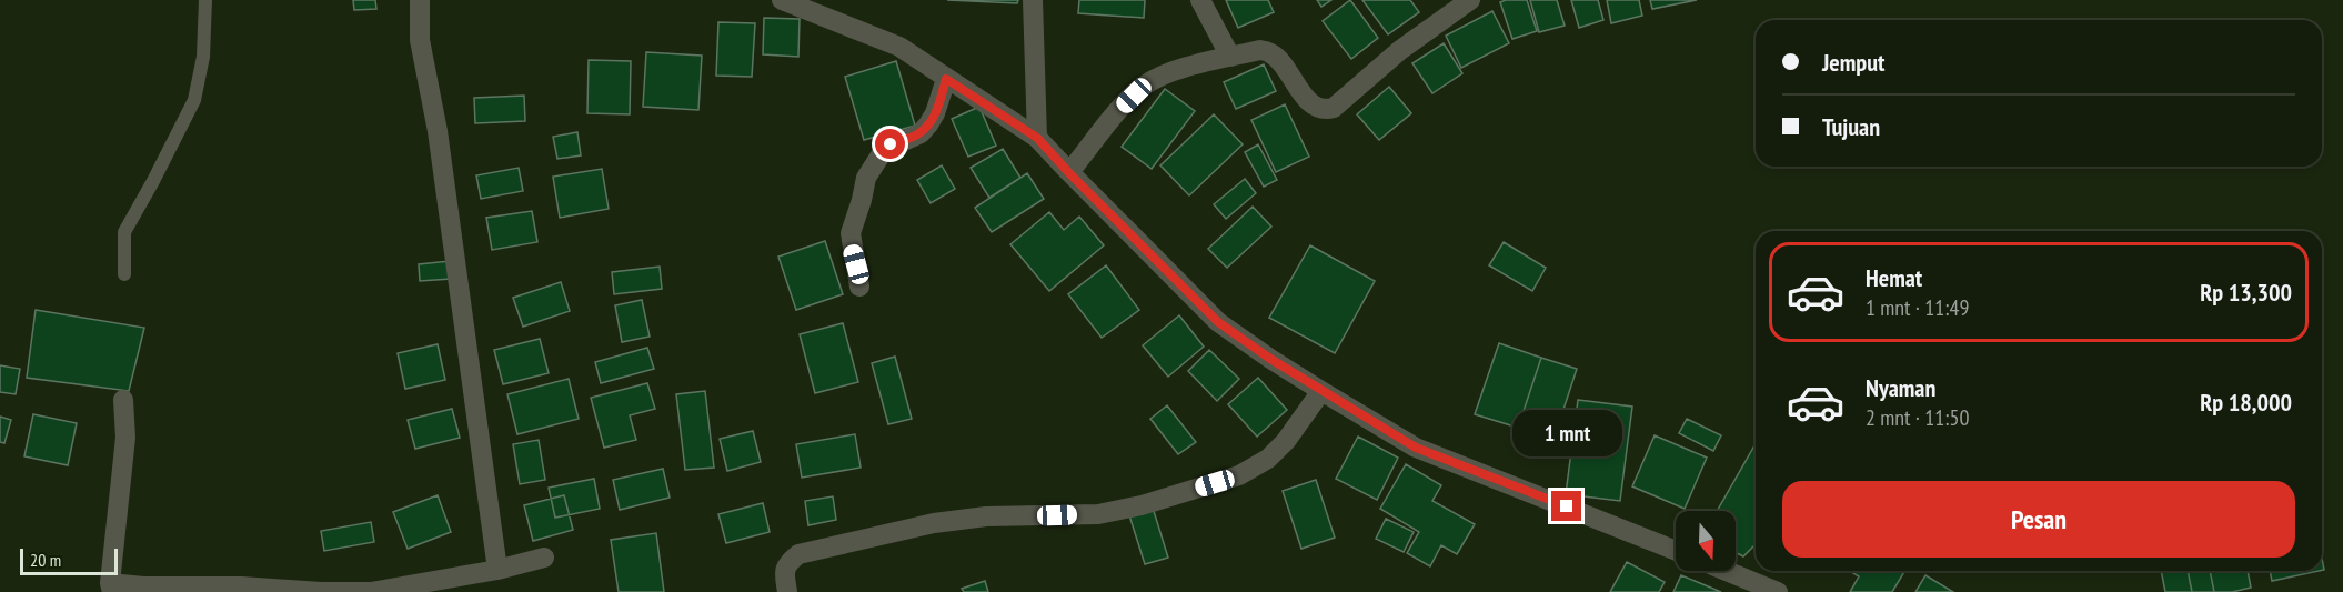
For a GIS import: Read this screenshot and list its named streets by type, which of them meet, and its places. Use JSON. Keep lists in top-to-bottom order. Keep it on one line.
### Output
{"scale_bar":"20 m","north":"bottom","page":{"banner":["Jemput","Tujuan"],"list":[{"name":"Hemat","note":"1 mnt · 11:49","value":"Rp 13,300"},{"name":"Nyaman","note":"2 mnt · 11:50","value":"Rp 18,000"}],"bubble":"1 mnt","buttons":"Pesan","scale":"20 m"}}
